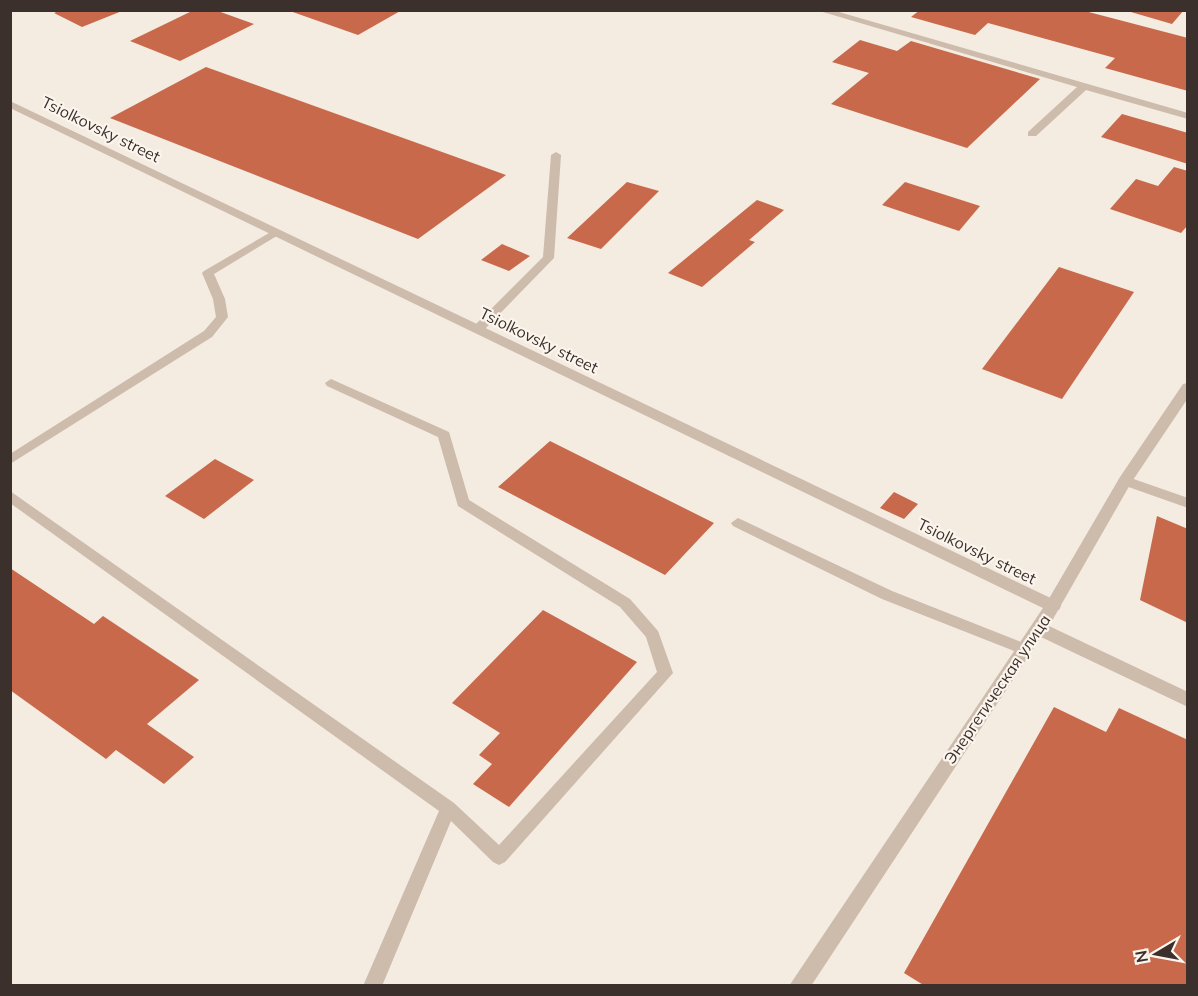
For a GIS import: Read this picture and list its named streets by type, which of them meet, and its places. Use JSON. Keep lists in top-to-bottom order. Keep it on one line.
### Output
{"streets":{"street":["Tsiolkovsky street","Энергетическая улица"]},"crossings":[["Tsiolkovsky street","Энергетическая улица"]],"north":"left"}
